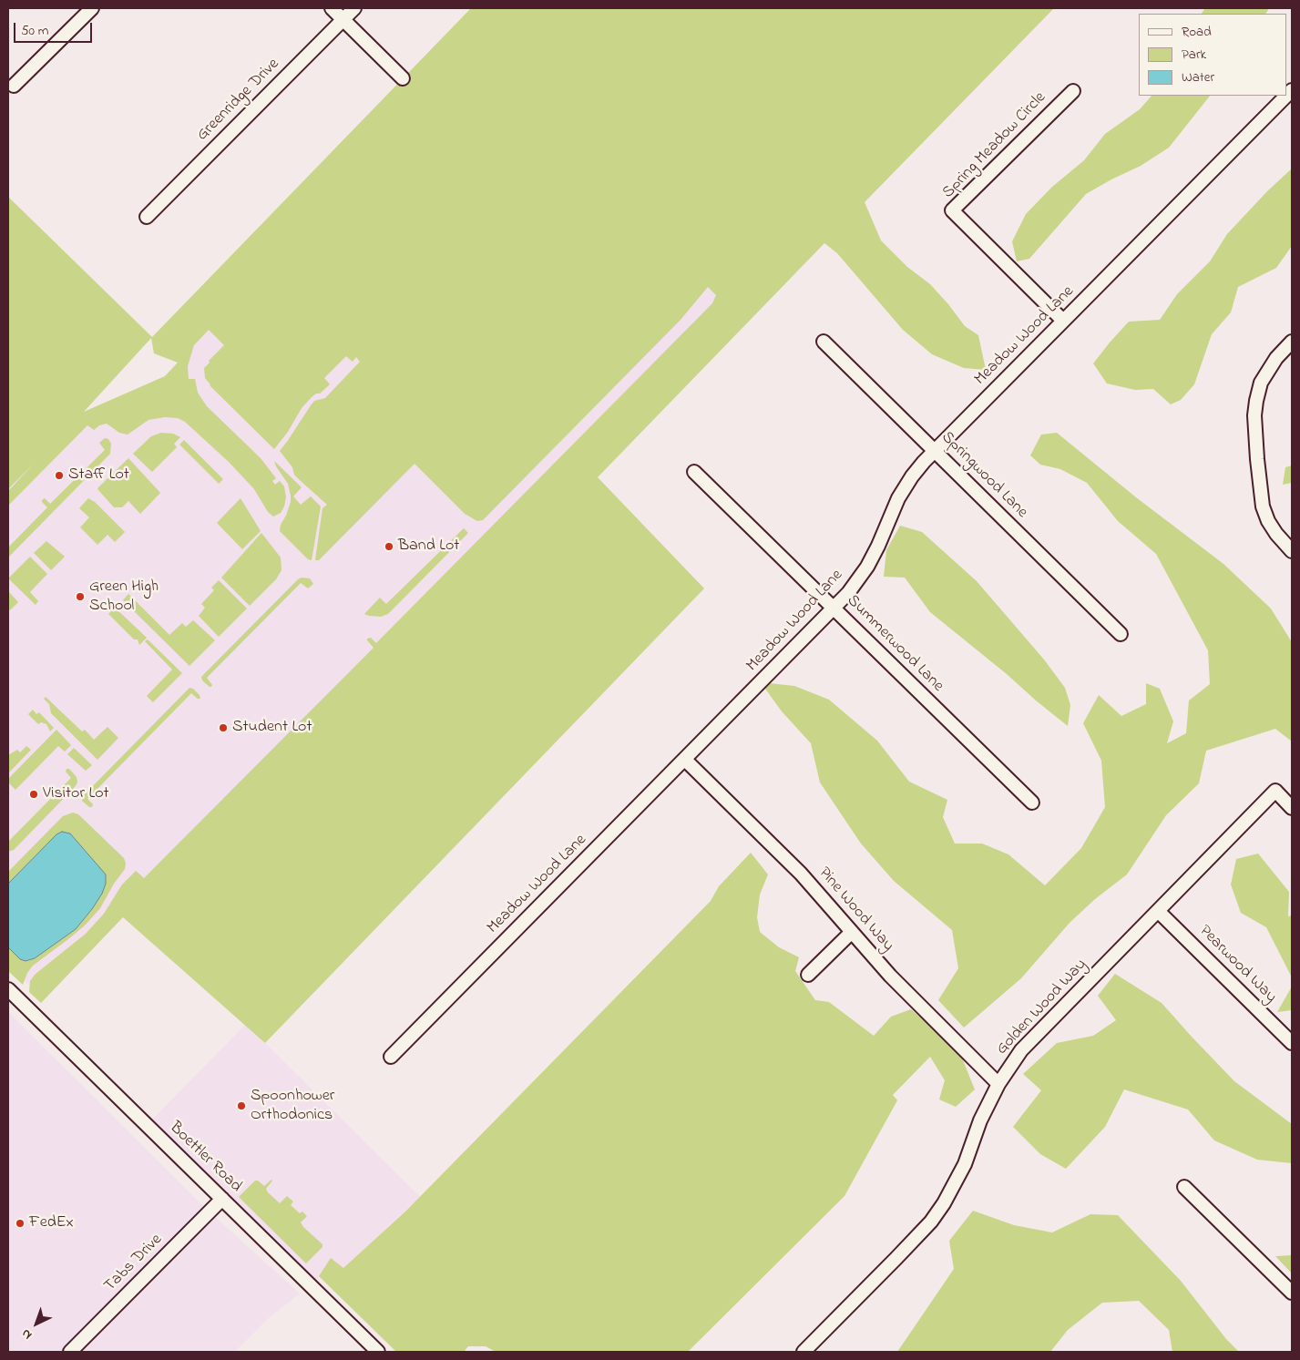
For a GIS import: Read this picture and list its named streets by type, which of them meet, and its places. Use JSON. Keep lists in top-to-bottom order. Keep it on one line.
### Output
{"streets":{"street":["Greenridge Drive","Spring Meadow Circle","Meadow Wood Lane","Springwood Lane","Summerwood Lane","Pine Wood Way","Pearwood Way","Golden Wood Way","Boettler Road","Tabs Drive"]},"crossings":[["Spring Meadow Circle","Meadow Wood Lane"],["Meadow Wood Lane","Springwood Lane"],["Meadow Wood Lane","Summerwood Lane"],["Meadow Wood Lane","Pine Wood Way"],["Pine Wood Way","Golden Wood Way"],["Pearwood Way","Golden Wood Way"],["Boettler Road","Tabs Drive"]],"places":["Staff Lot","Band Lot","Green High School","Student Lot","Visitor Lot","Spoonhower Orthodonics","FedEx"],"legend":["Road","Park","Water"],"scale_bar":"50 m","north":"bottom left"}
